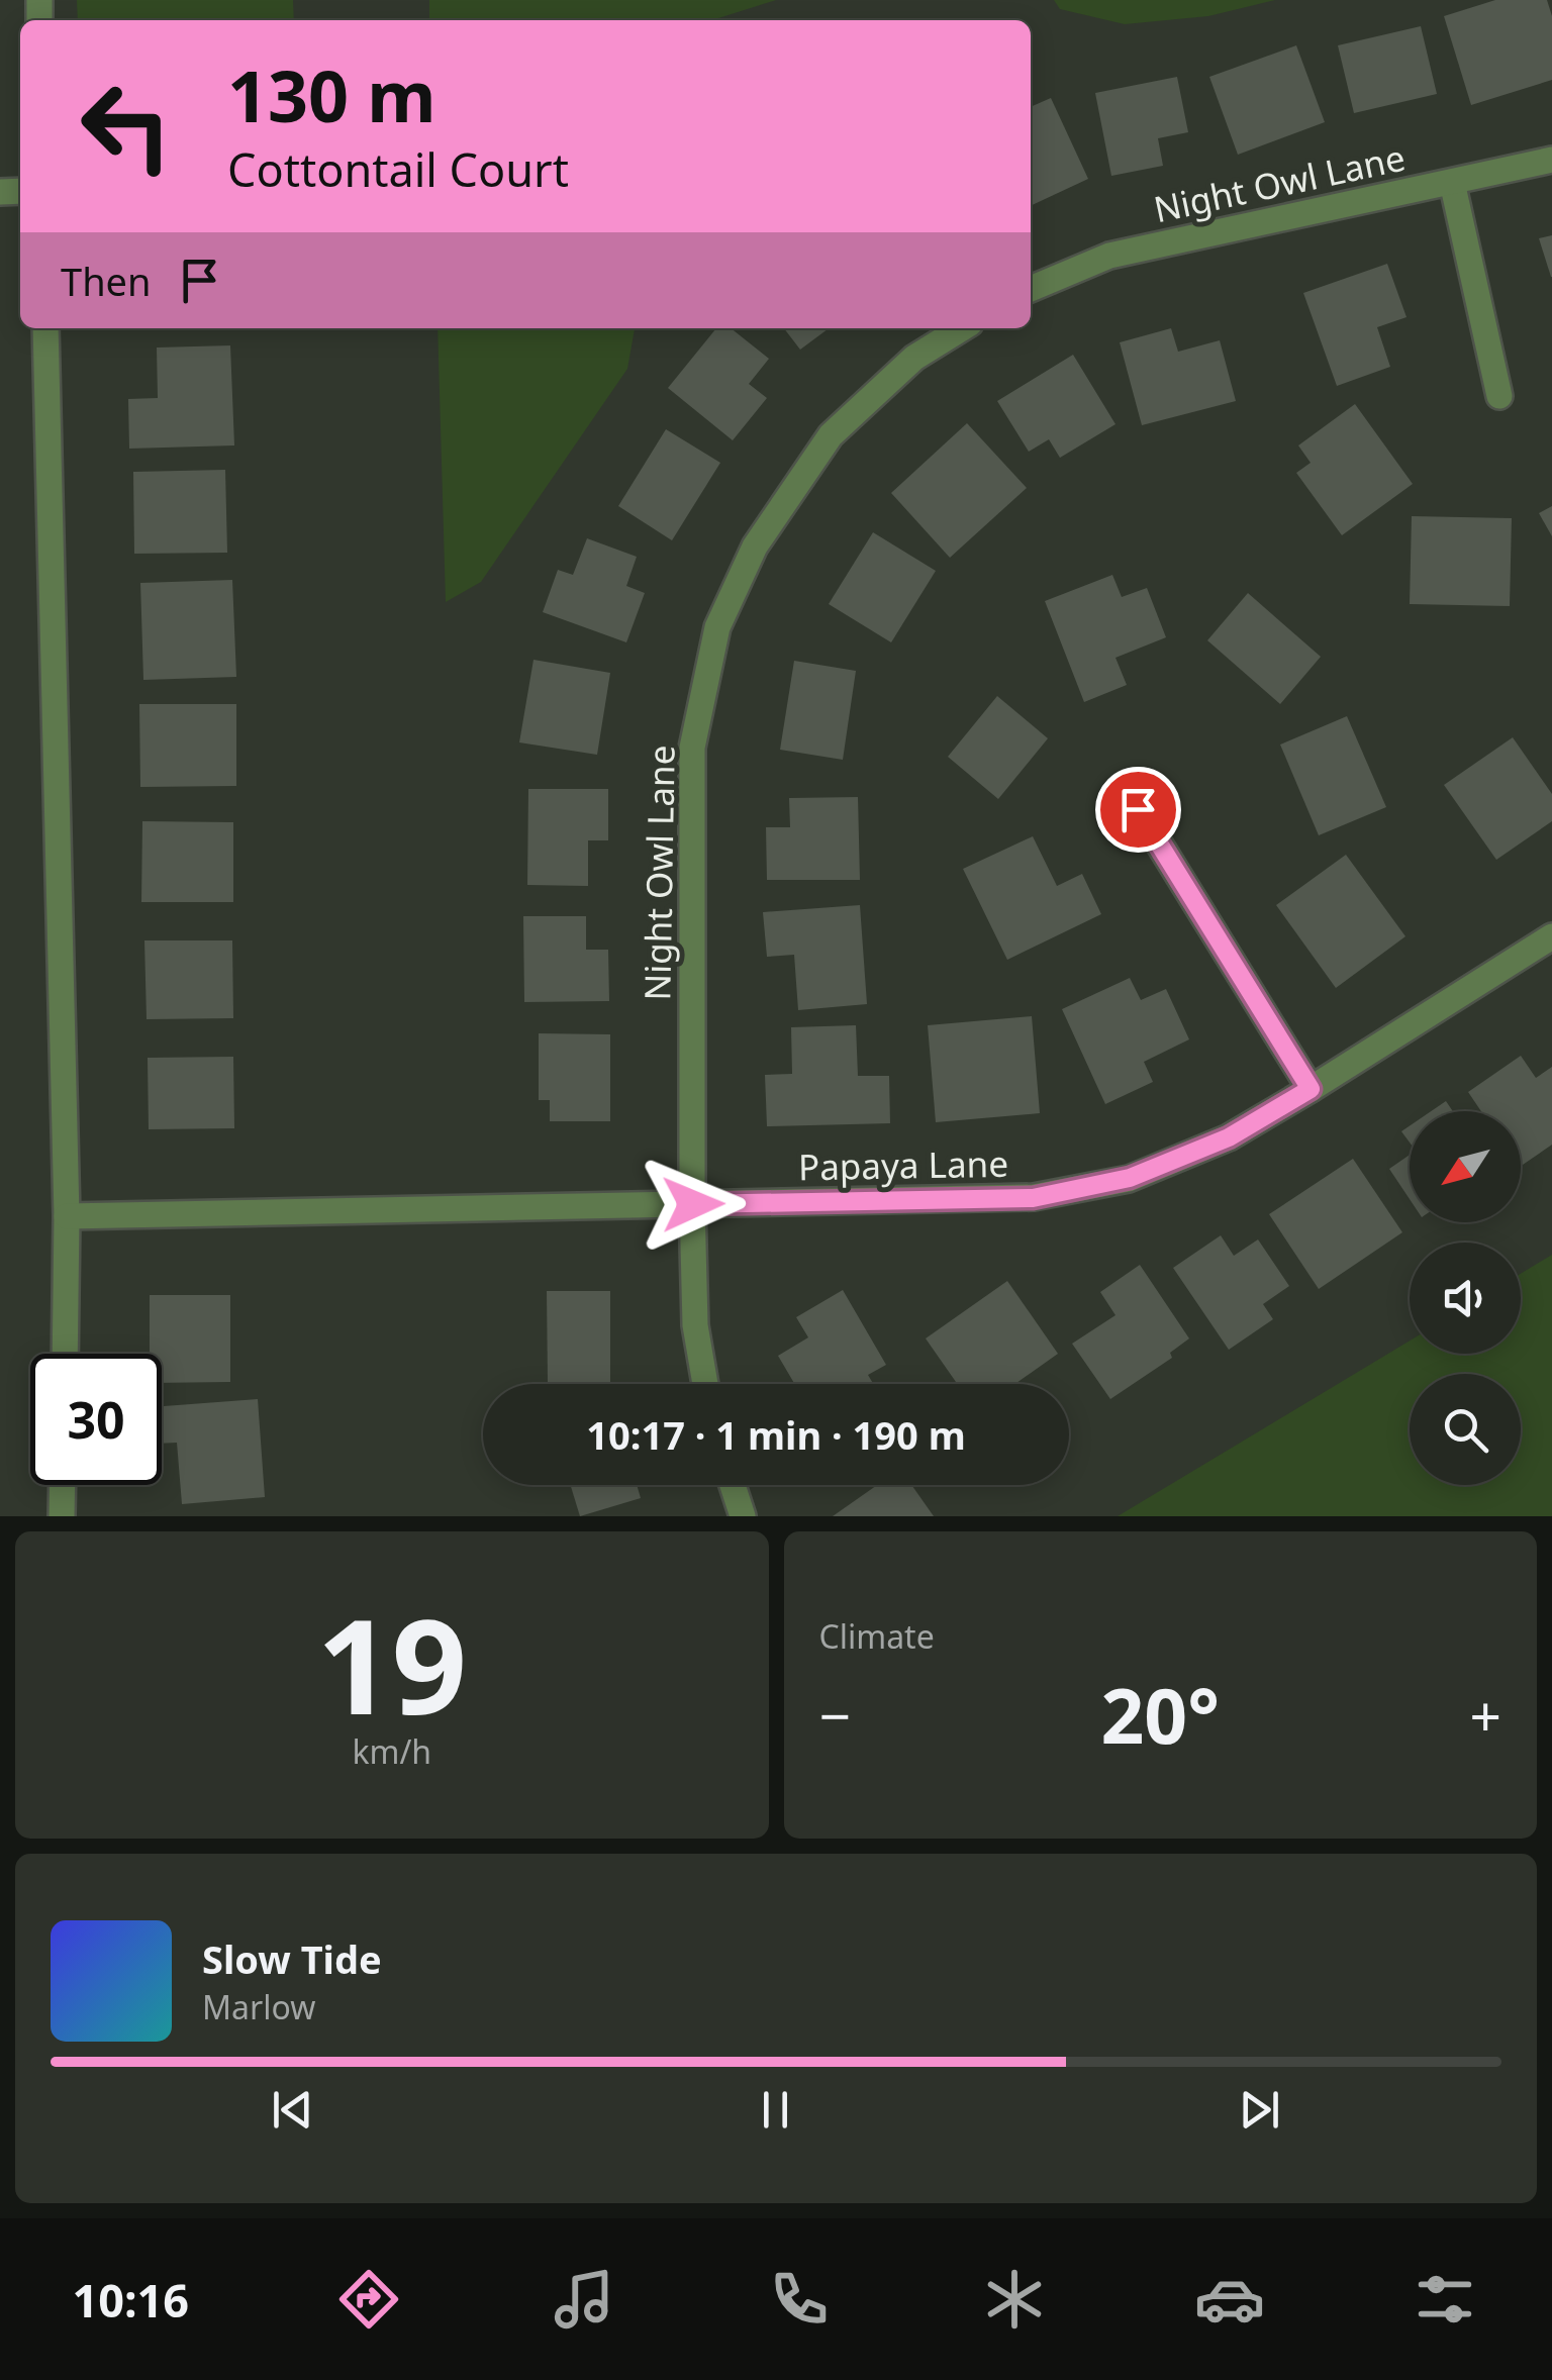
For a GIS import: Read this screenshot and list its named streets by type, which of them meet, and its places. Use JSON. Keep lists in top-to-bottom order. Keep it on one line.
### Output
{"streets":{"street":["Night Owl Lane","Papaya Lane"]},"crossings":[["Night Owl Lane","Papaya Lane"]],"north":"bottom left","page":{"turn":["130 m","Cottontail Court"],"then":"Then","limit":"30","trip":"10:17 · 1 min · 190 m","tile":[["19","km/h"],"Climate"],"heat":["−","20°","+"],"song":["Slow Tide","Marlow"],"tabs":"10:16"}}
